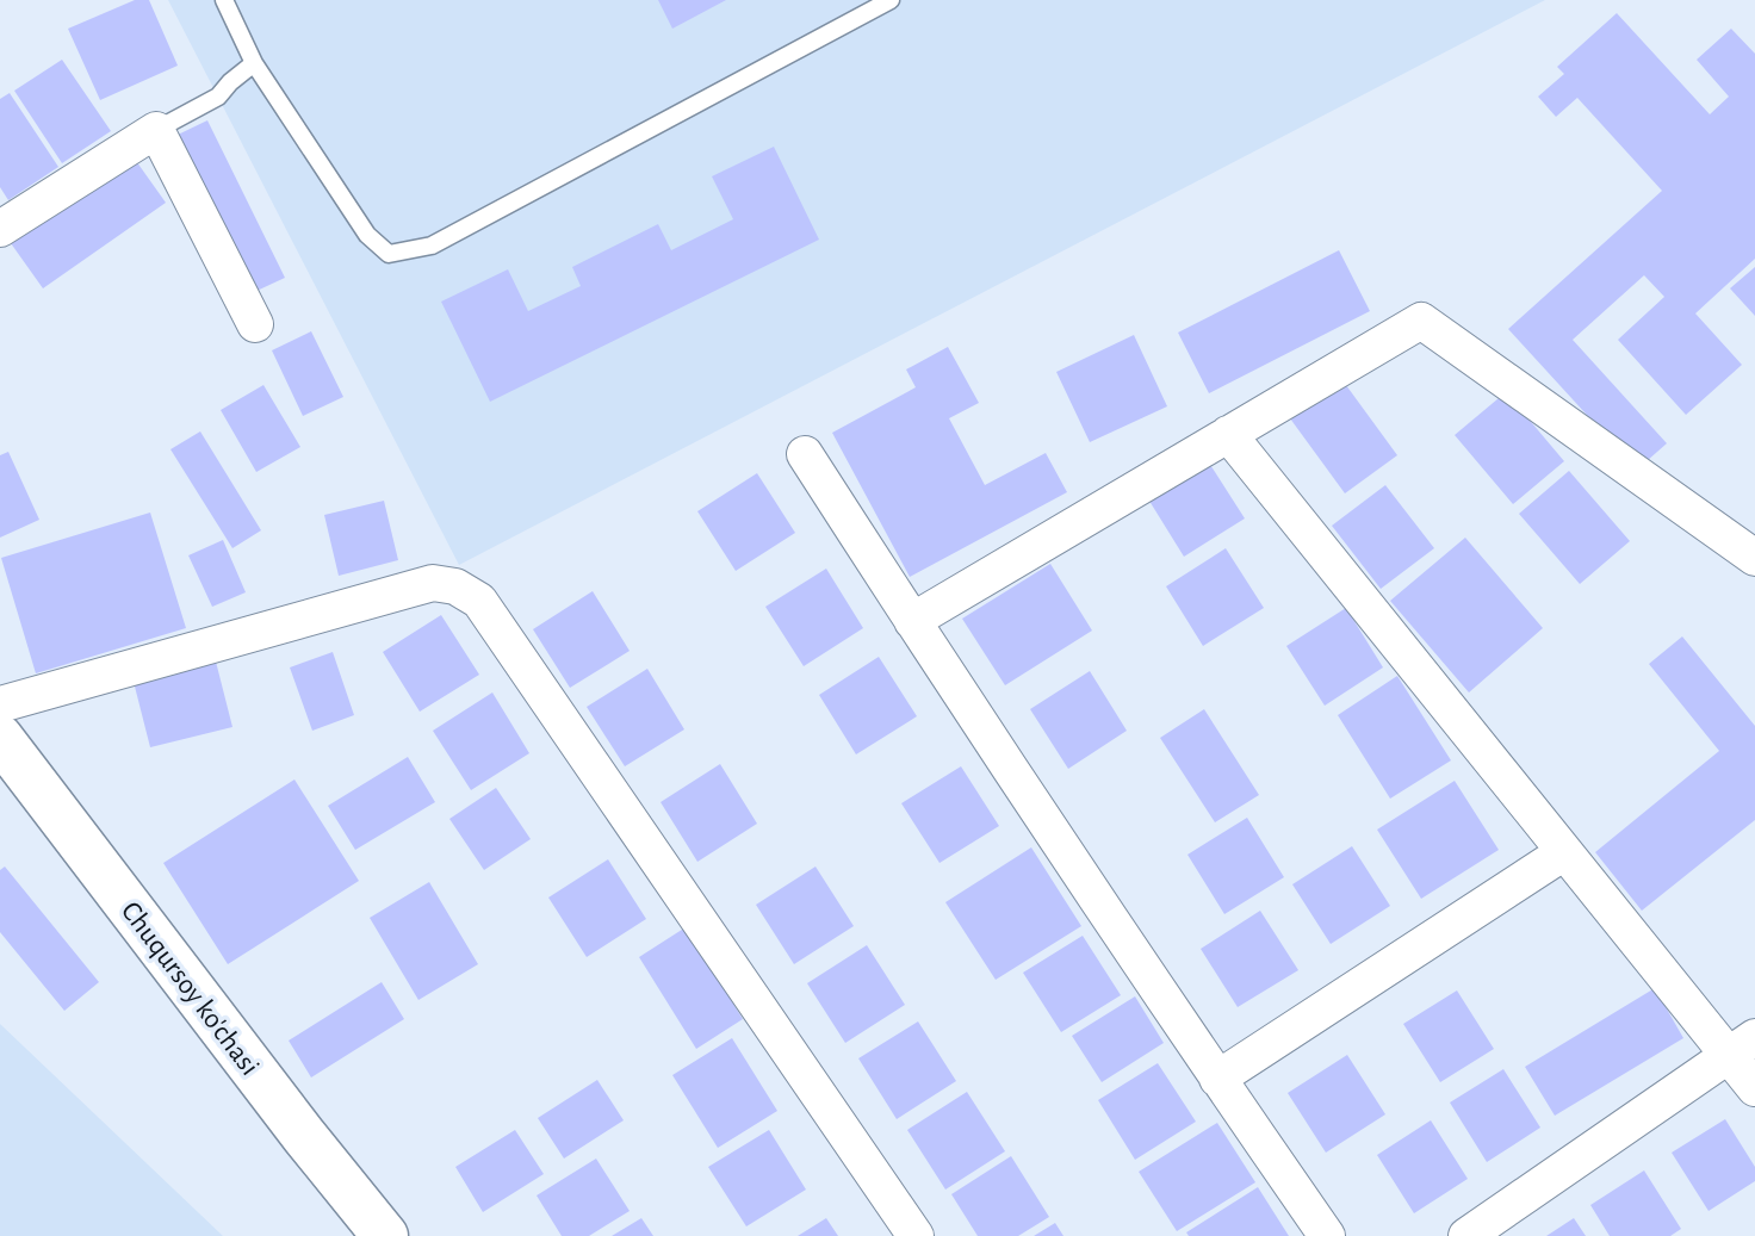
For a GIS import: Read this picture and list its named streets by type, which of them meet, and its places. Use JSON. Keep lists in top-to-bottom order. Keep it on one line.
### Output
{"streets":{"street":["Chuqursoy ko'chasi"]}}
